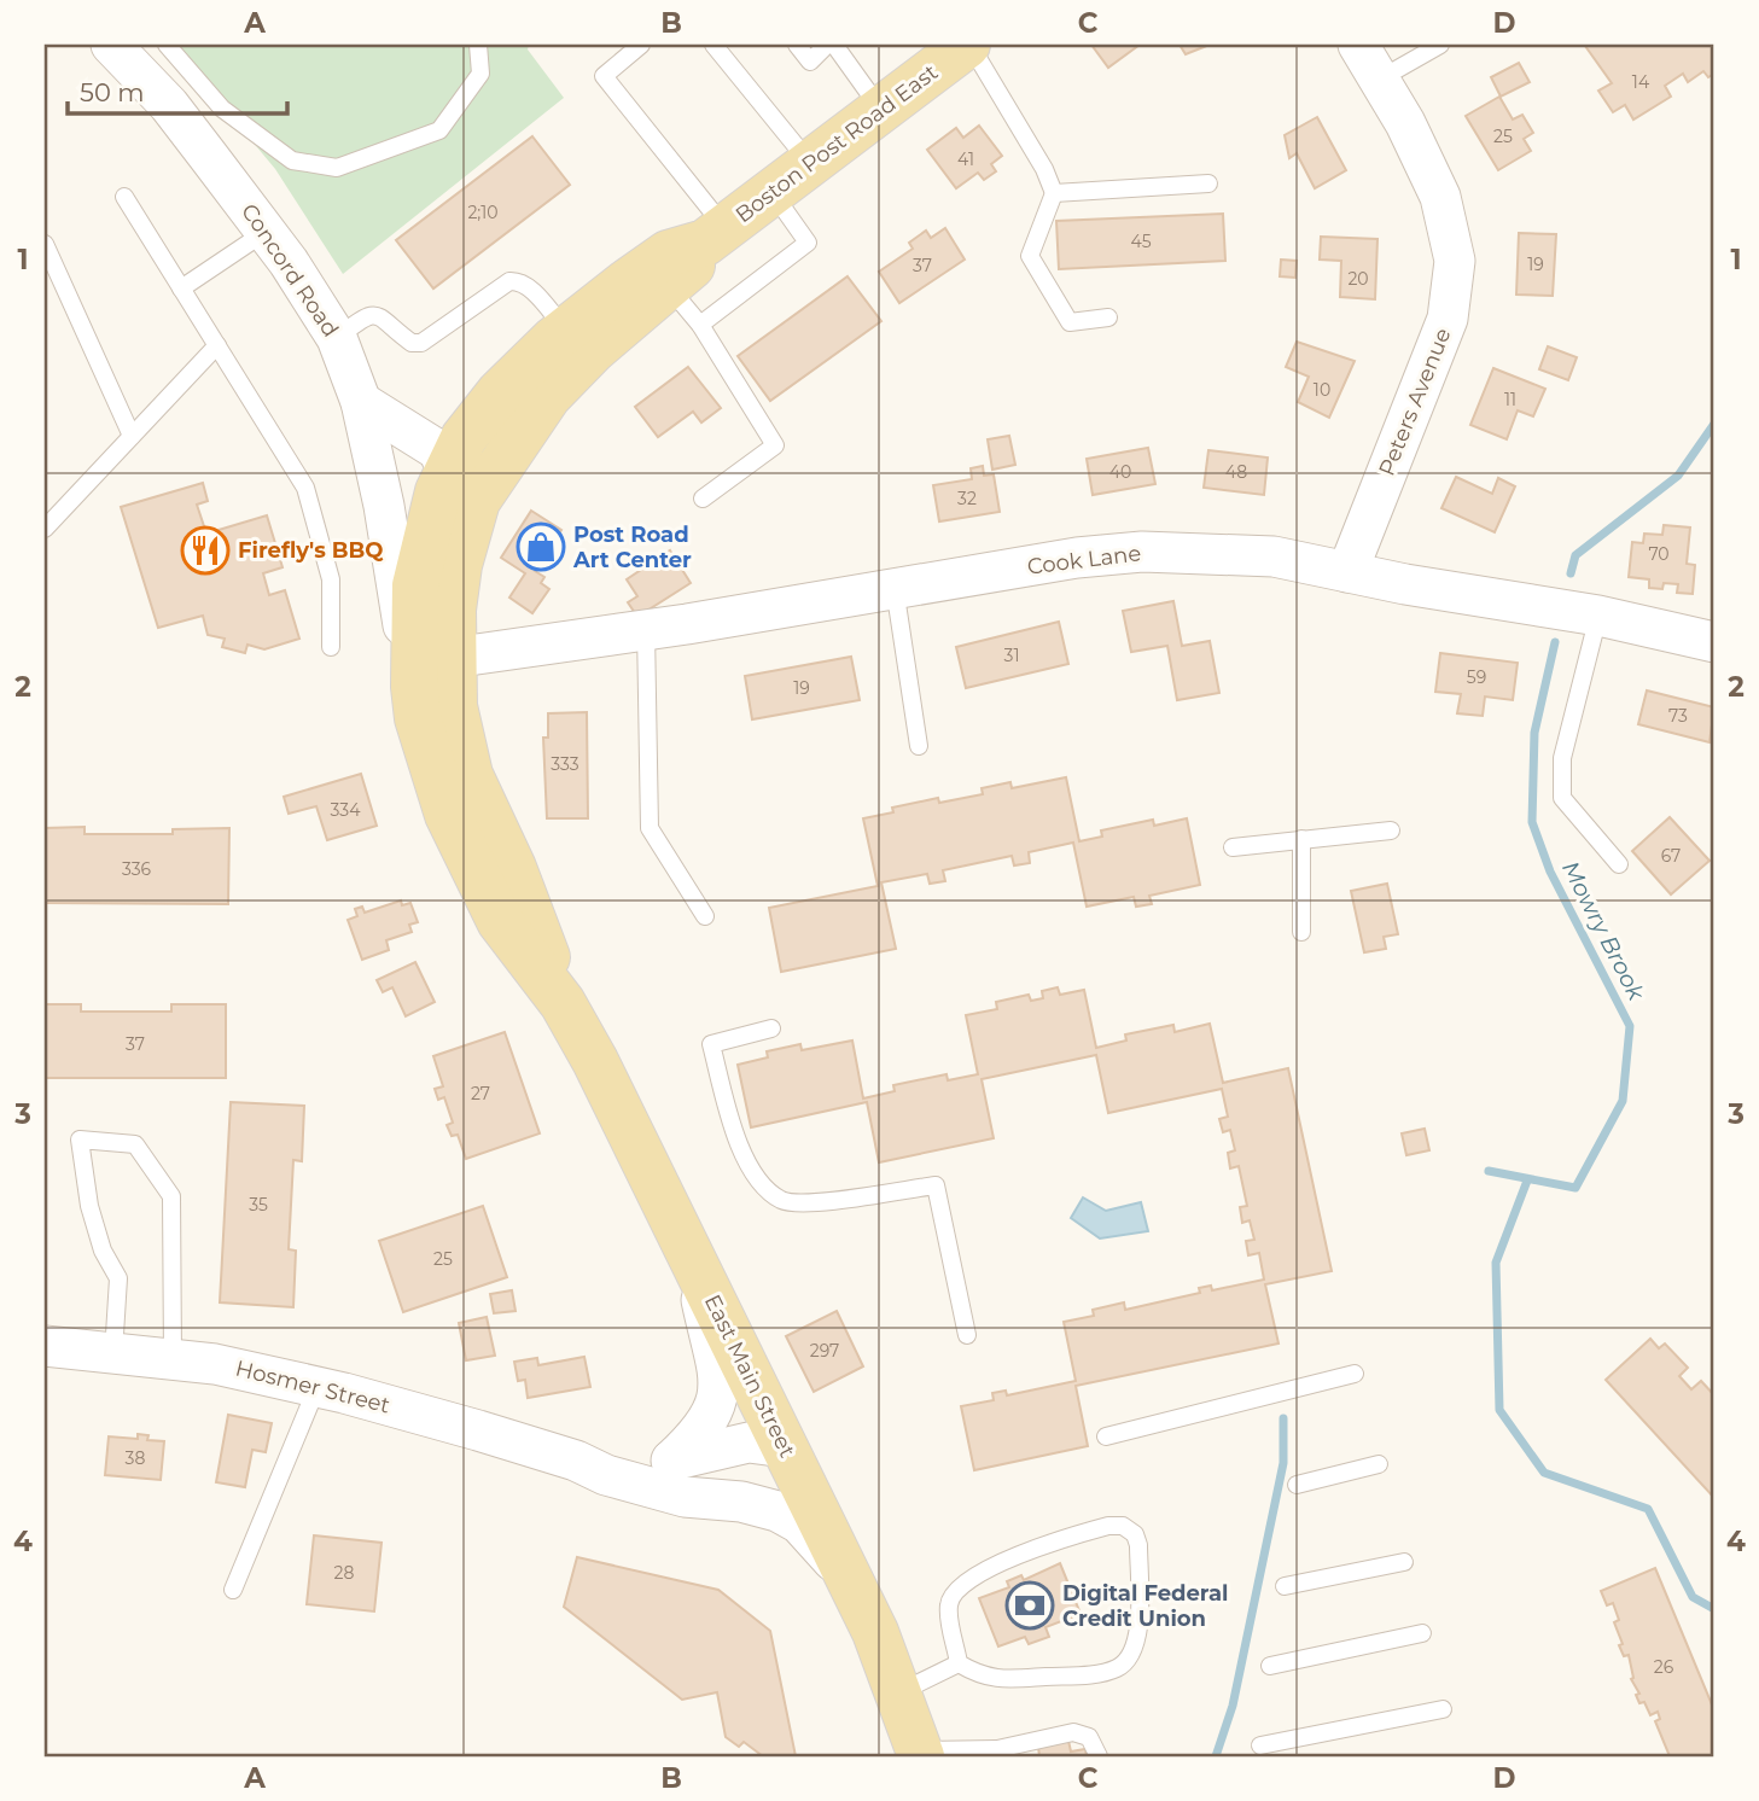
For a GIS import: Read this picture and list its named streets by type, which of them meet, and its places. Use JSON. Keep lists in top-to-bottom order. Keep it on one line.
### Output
{"streets":{"main road":["Boston Post Road East","East Main Street"],"street":["Concord Road","Peters Avenue","Cook Lane","Hosmer Street"]},"crossings":[["Boston Post Road East","Concord Road"],["Boston Post Road East","Cook Lane"],["Boston Post Road East","East Main Street"],["Concord Road","East Main Street"],["Peters Avenue","Cook Lane"],["Cook Lane","East Main Street"],["East Main Street","Hosmer Street"]],"water":["Mowry Brook"],"places":{"shop":["Post Road Art Center"],"restaurant":["Firefly's BBQ"],"bank":["Digital Federal Credit Union"]},"house_numbers":["14","25","41","2;10","45","19","37","20","10","11","40","48","32","70","31","59","19","73","333","334","67","336","37","27","35","25","297","38","28","26"],"scale_bar":"50 m","grid":{"columns":["A","B","C","D"],"rows":["1","2","3","4"]}}
